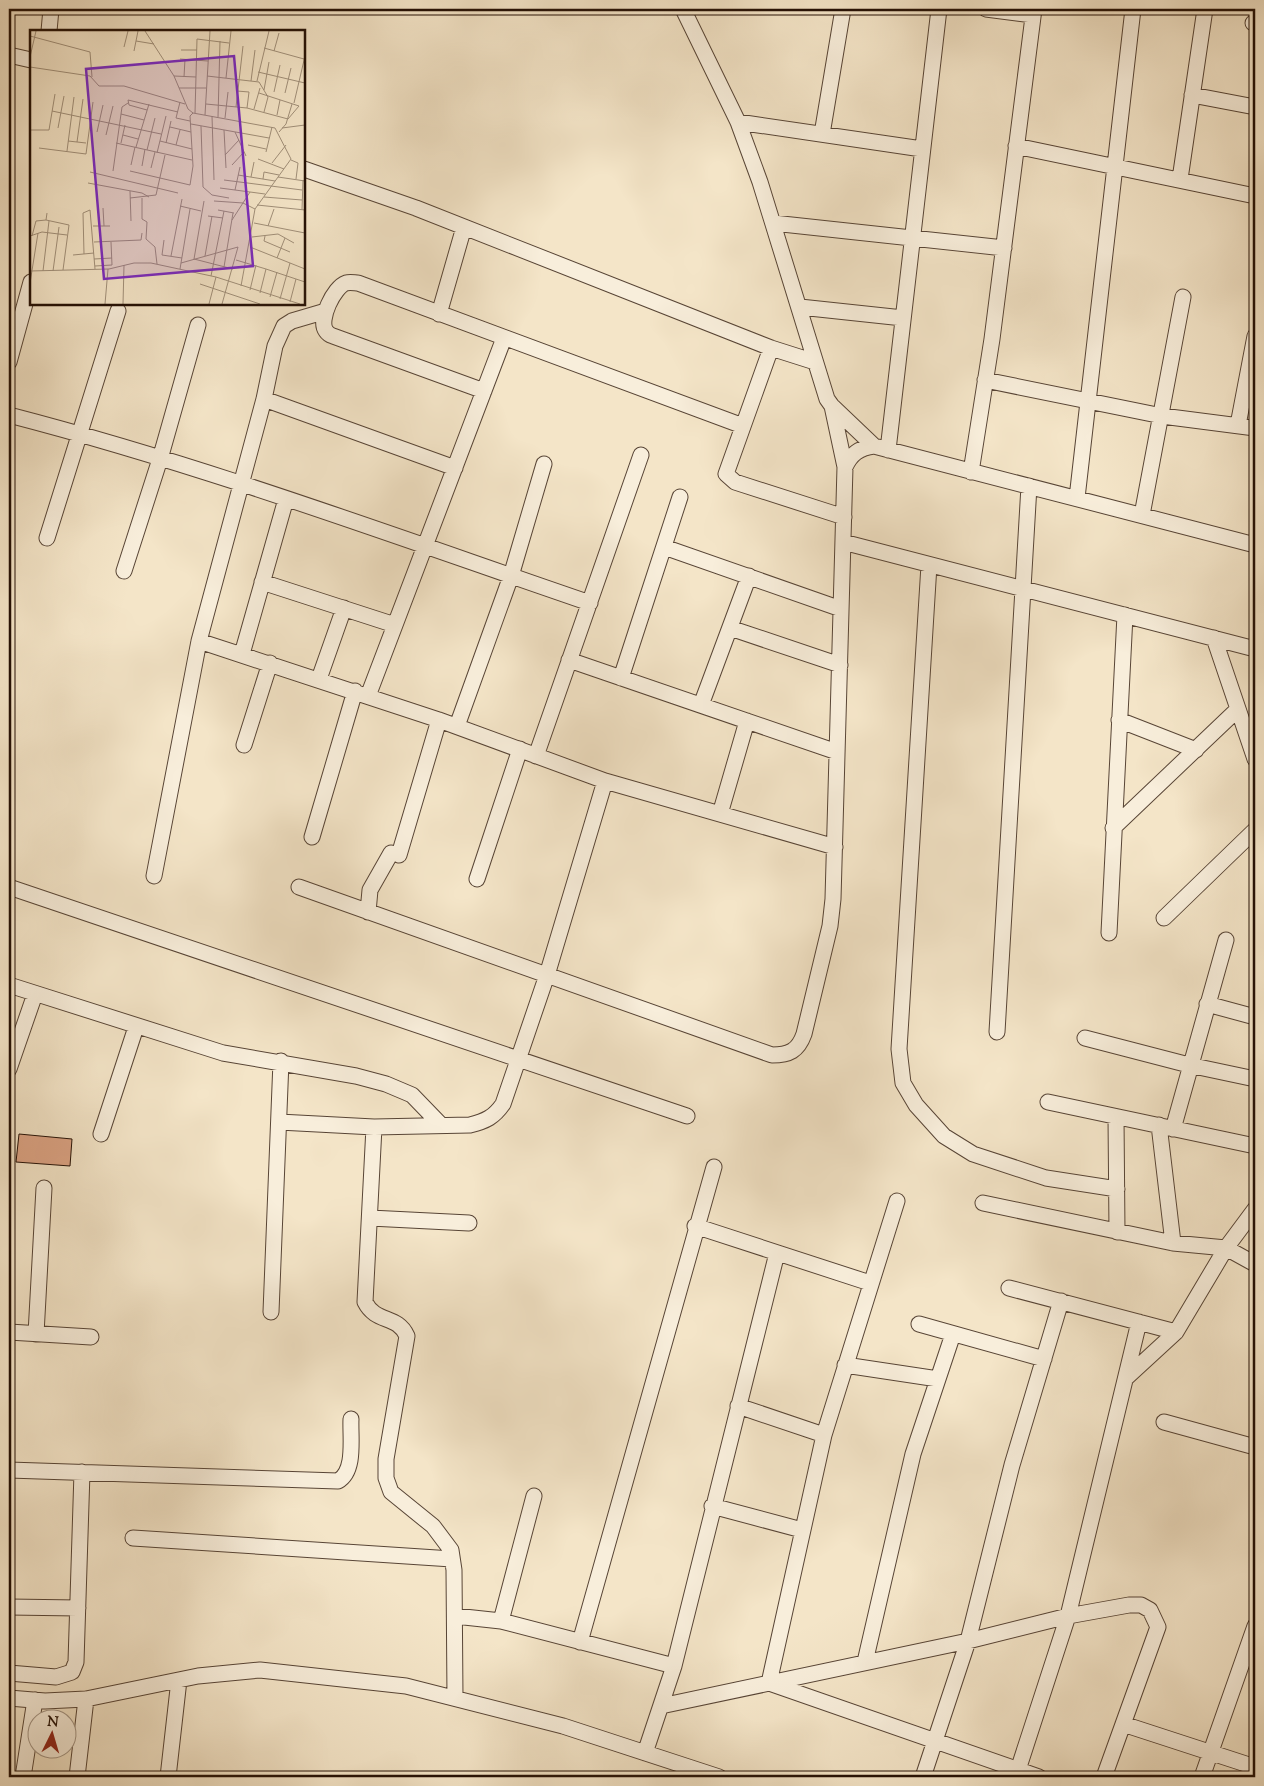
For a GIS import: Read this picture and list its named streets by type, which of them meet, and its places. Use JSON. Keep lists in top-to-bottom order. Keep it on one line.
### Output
{"north":"top"}
